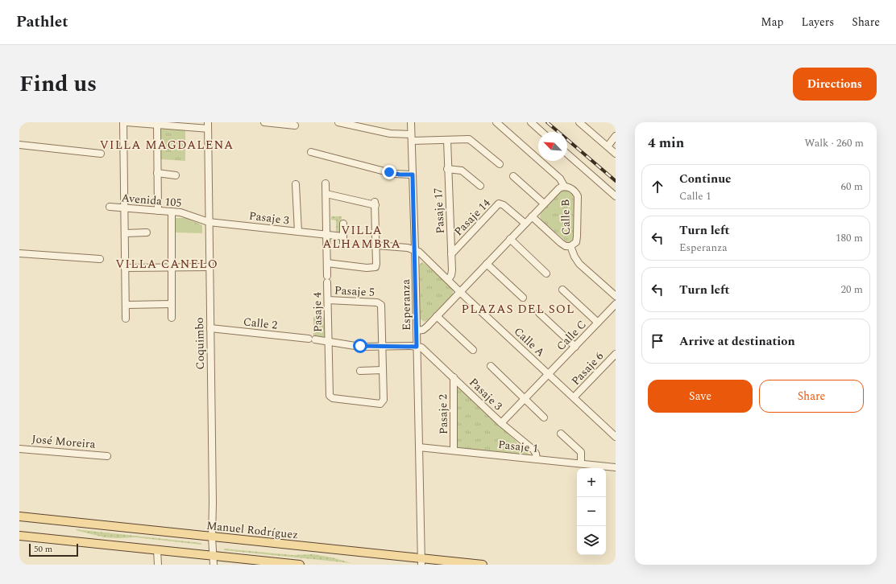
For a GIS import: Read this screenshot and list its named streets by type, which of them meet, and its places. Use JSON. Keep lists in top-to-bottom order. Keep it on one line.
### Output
{"streets":{"main road":["Manuel Rodríguez"],"street":["Avenida 105","Pasaje 17","Pasaje 14","Calle B","Pasaje 3","Pasaje 5","Esperanza","Pasaje 4","Calle 2","Calle C","Calle A","Coquimbo","Pasaje 6","Pasaje 2","José Moreira","Pasaje 1"]},"crossings":[["Avenida 105","Pasaje 3"],["Avenida 105","Coquimbo"],["Pasaje 17","Pasaje 14"],["Pasaje 17","Calle A"],["Pasaje 14","Calle B"],["Calle B","Esperanza"],["Calle B","Calle A"],["Pasaje 3","Esperanza"],["Pasaje 3","Calle 2"],["Pasaje 3","Calle C"],["Pasaje 3","Coquimbo"],["Pasaje 3","Pasaje 2"],["Pasaje 3","Pasaje 1"],["Pasaje 5","Pasaje 4"],["Pasaje 5","Calle 2"],["Esperanza","Calle 2"],["Esperanza","Calle A"],["Esperanza","Pasaje 1"],["Esperanza","Manuel Rodríguez"],["Pasaje 4","Calle 2"],["Calle 2","Coquimbo"],["Calle C","Calle A"],["Calle A","Pasaje 6"],["Coquimbo","Manuel Rodríguez"],["Pasaje 2","Pasaje 1"]],"districts":["VILLA MAGDALENA","VILLA ALHAMBRA","VILLA CANELO","PLAZAS DEL SOL"],"scale_bar":"50 m","north":"top left","page":{"header":"Pathlet","nav":["Map","Layers","Share"],"title":"Find us","buttons":["Directions",["Save","Share"]],"heading":["4 min","Walk · 260 m"],"list":[["Continue","Calle 1","60 m"],["Turn left","Esperanza","180 m"],["Turn left","20 m"],"Arrive at destination"],"map_buttons":["+","−"],"scale":"50 m"}}
